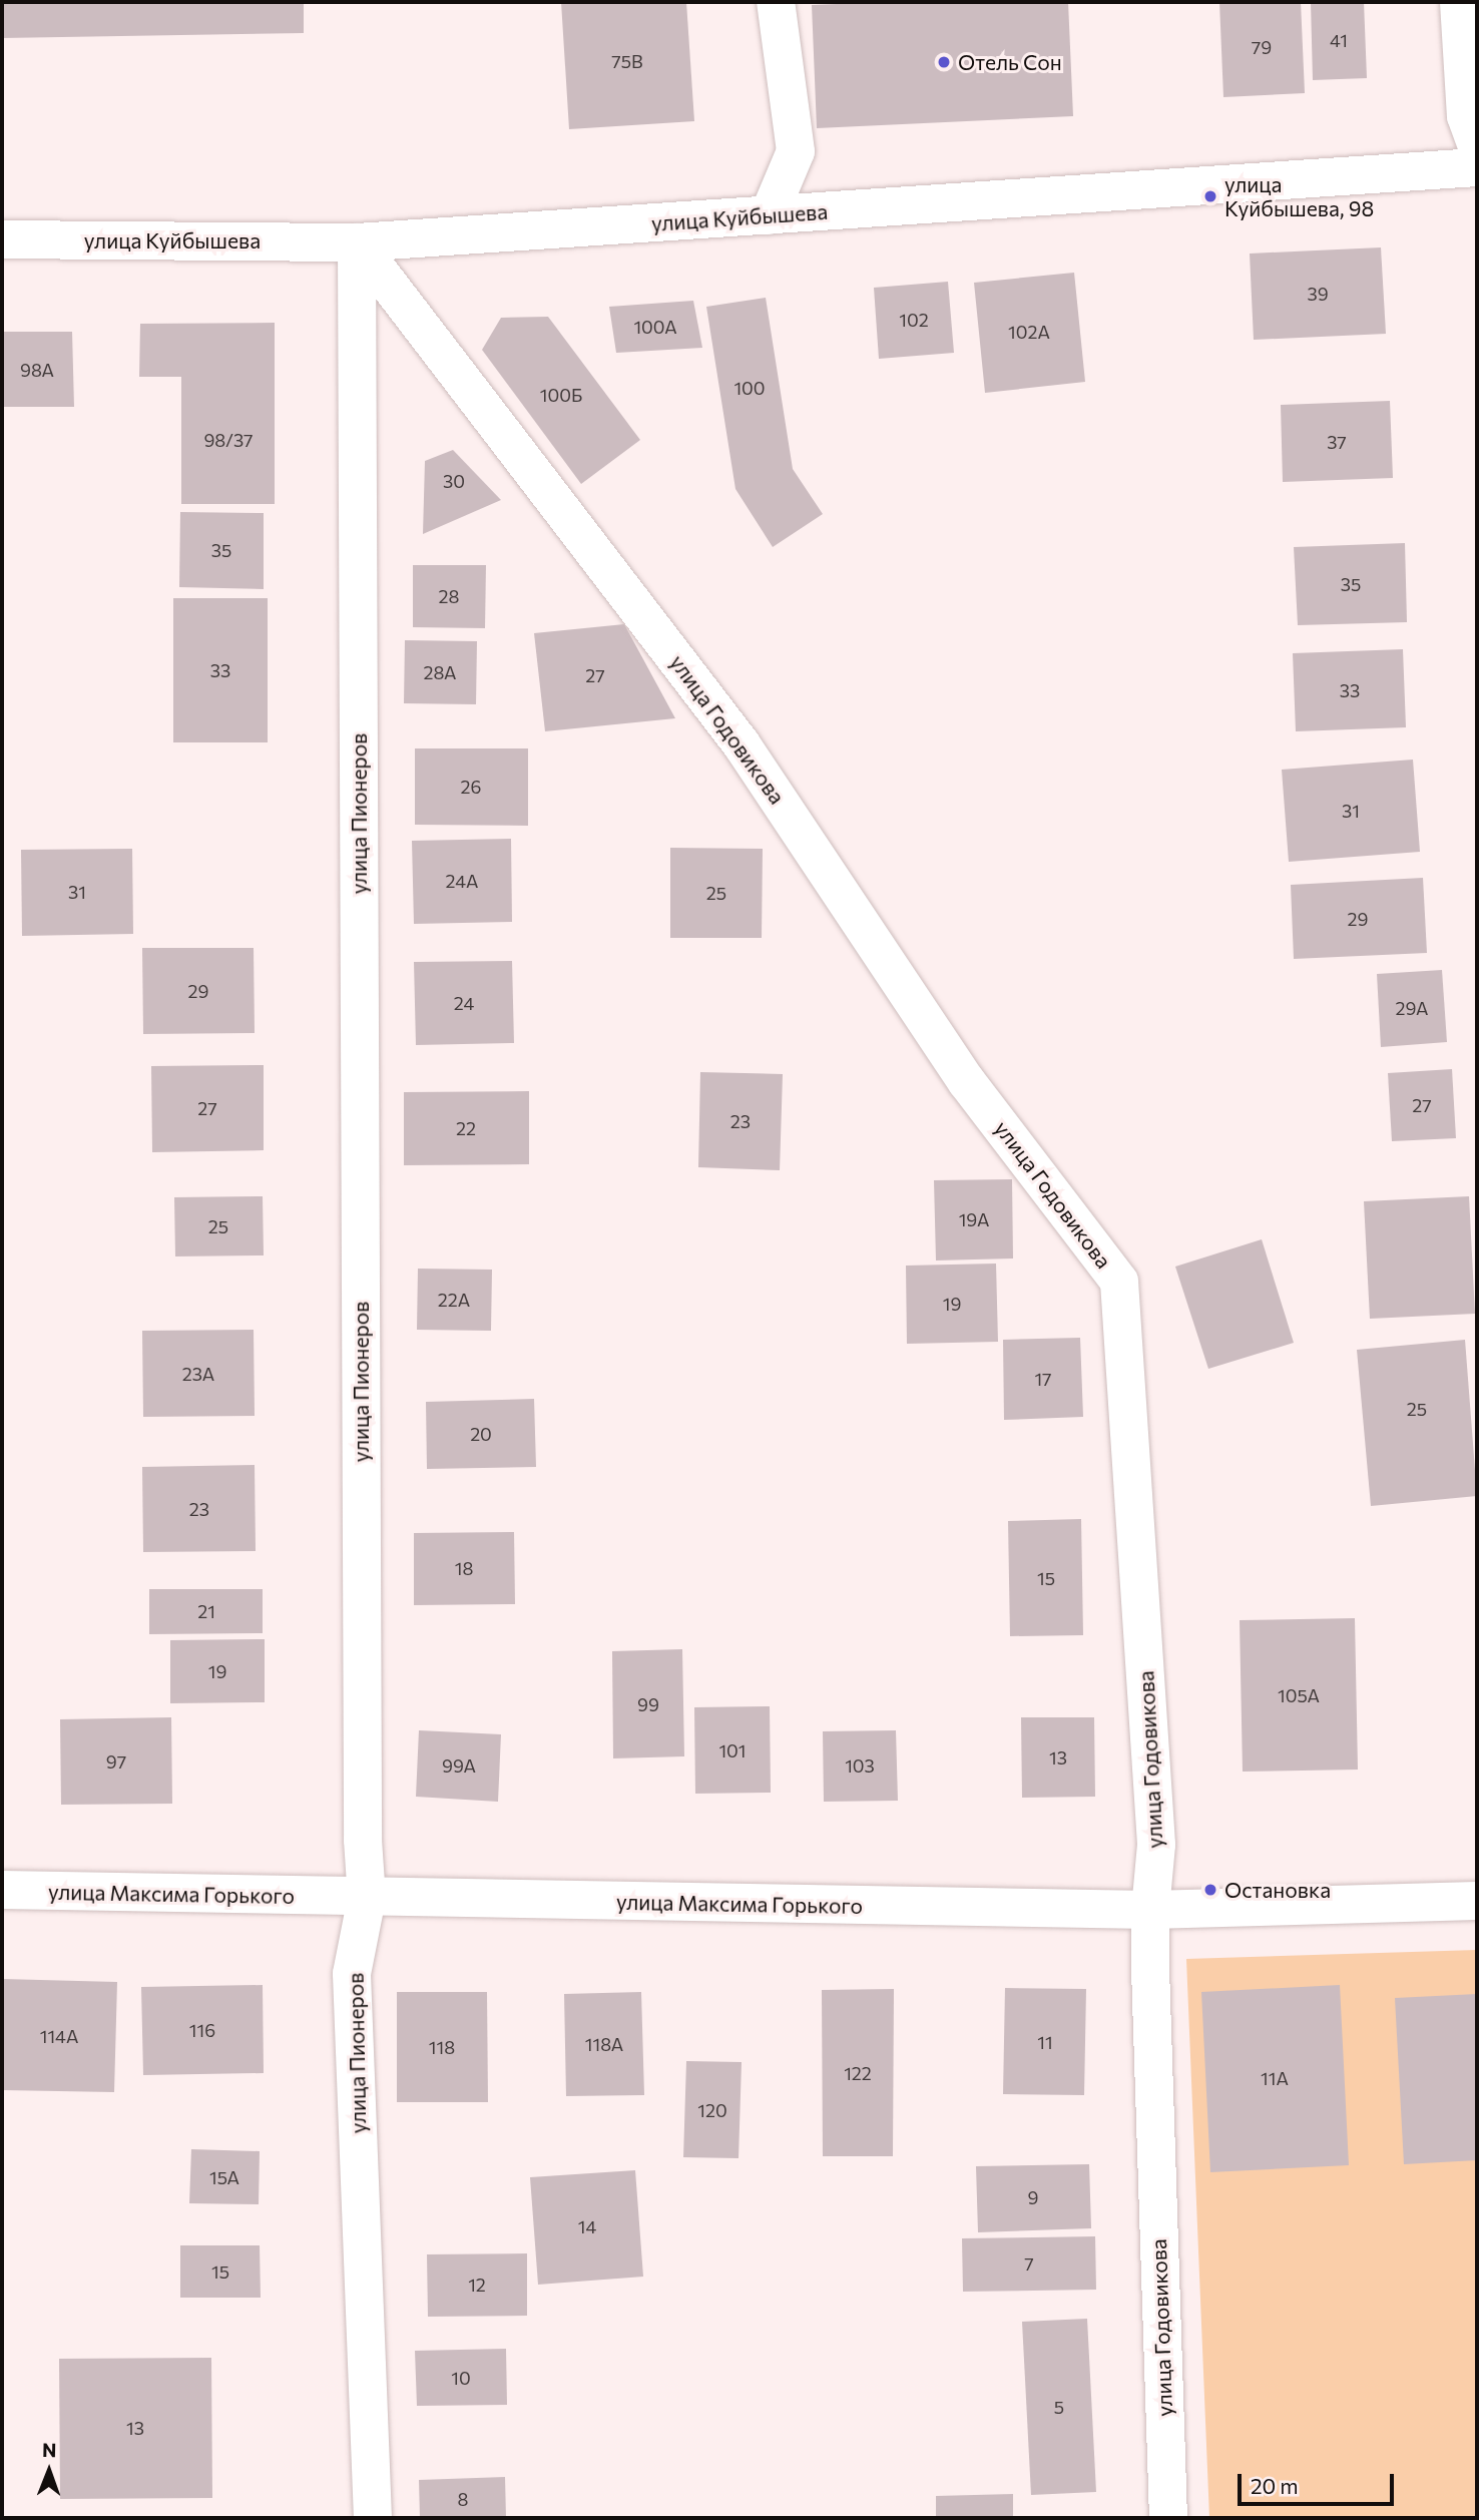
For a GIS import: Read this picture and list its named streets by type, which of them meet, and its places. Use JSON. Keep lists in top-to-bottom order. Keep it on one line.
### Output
{"streets":{"street":["улица Куйбышева","улица Годовикова","улица Пионеров","улица Максима Горького"]},"crossings":[["улица Куйбышева","улица Годовикова"],["улица Куйбышева","улица Пионеров"],["улица Годовикова","улица Пионеров"],["улица Годовикова","улица Максима Горького"],["улица Пионеров","улица Максима Горького"]],"places":["Отель Сон","улица Куйбышева, 98","Остановка"],"house_numbers":["41","79","75В","39","102","100А","102А","98А","100","100Б","98/37","37","30","35","35","28","33","28А","27","33","26","31","24А","31","25","29","29","24","29А","27","27","23","22","19А","25","22А","19","23А","17","25","20","23","18","15","21","19","105А","99","101","13","97","99А","103","116","114А","11","118А","118","122","11А","120","15А","9","14","7","15","12","10","5","13","8"],"scale_bar":"20 m","north":"top"}
